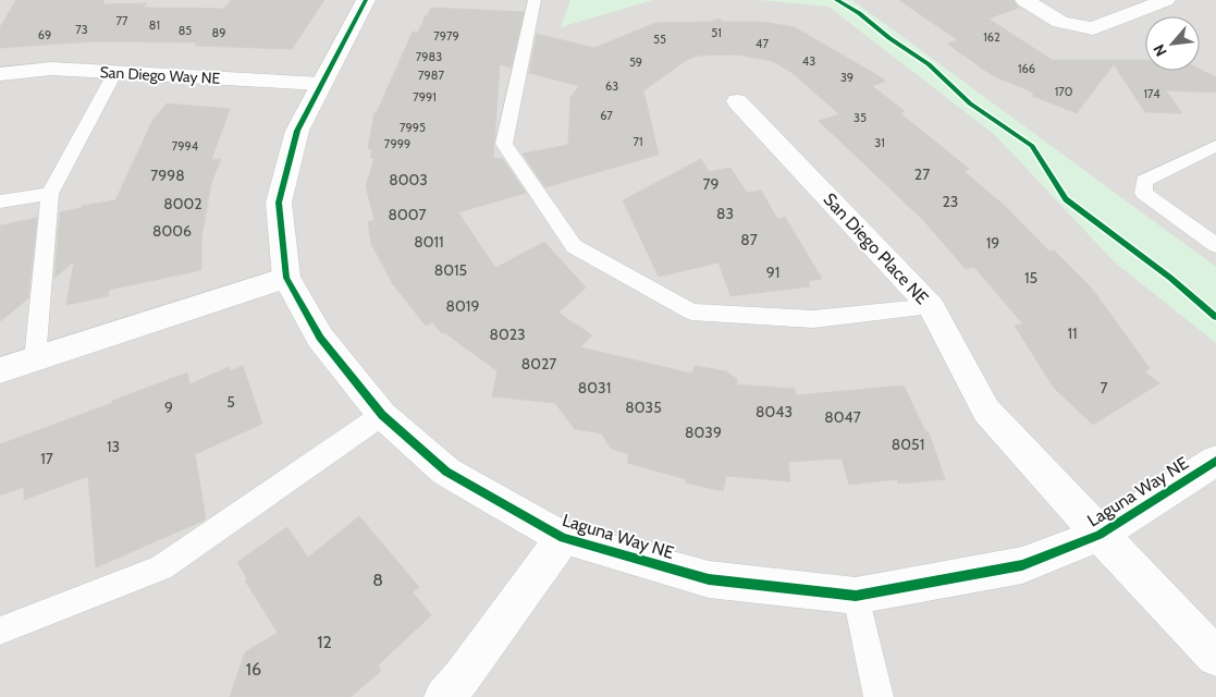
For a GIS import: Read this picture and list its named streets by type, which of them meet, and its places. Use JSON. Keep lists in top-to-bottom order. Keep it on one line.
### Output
{"streets":{"street":["San Diego Way NE","San Diego Place NE","Laguna Way NE"]},"crossings":[["San Diego Way NE","Laguna Way NE"],["San Diego Place NE","Laguna Way NE"]],"house_numbers":["77","81","73","85","89","51","69","7979","162","55","47","7983","43","59","166","7987","39","63","170","174","7991","67","35","7995","71","31","7999","7994","27","7998","8003","79","23","8002","83","8007","8006","87","8011","19","8015","91","15","8019","11","8023","8027","8031","7","5","9","8035","8043","8047","8039","8051","13","17","8","12","16"],"north":"bottom left"}
